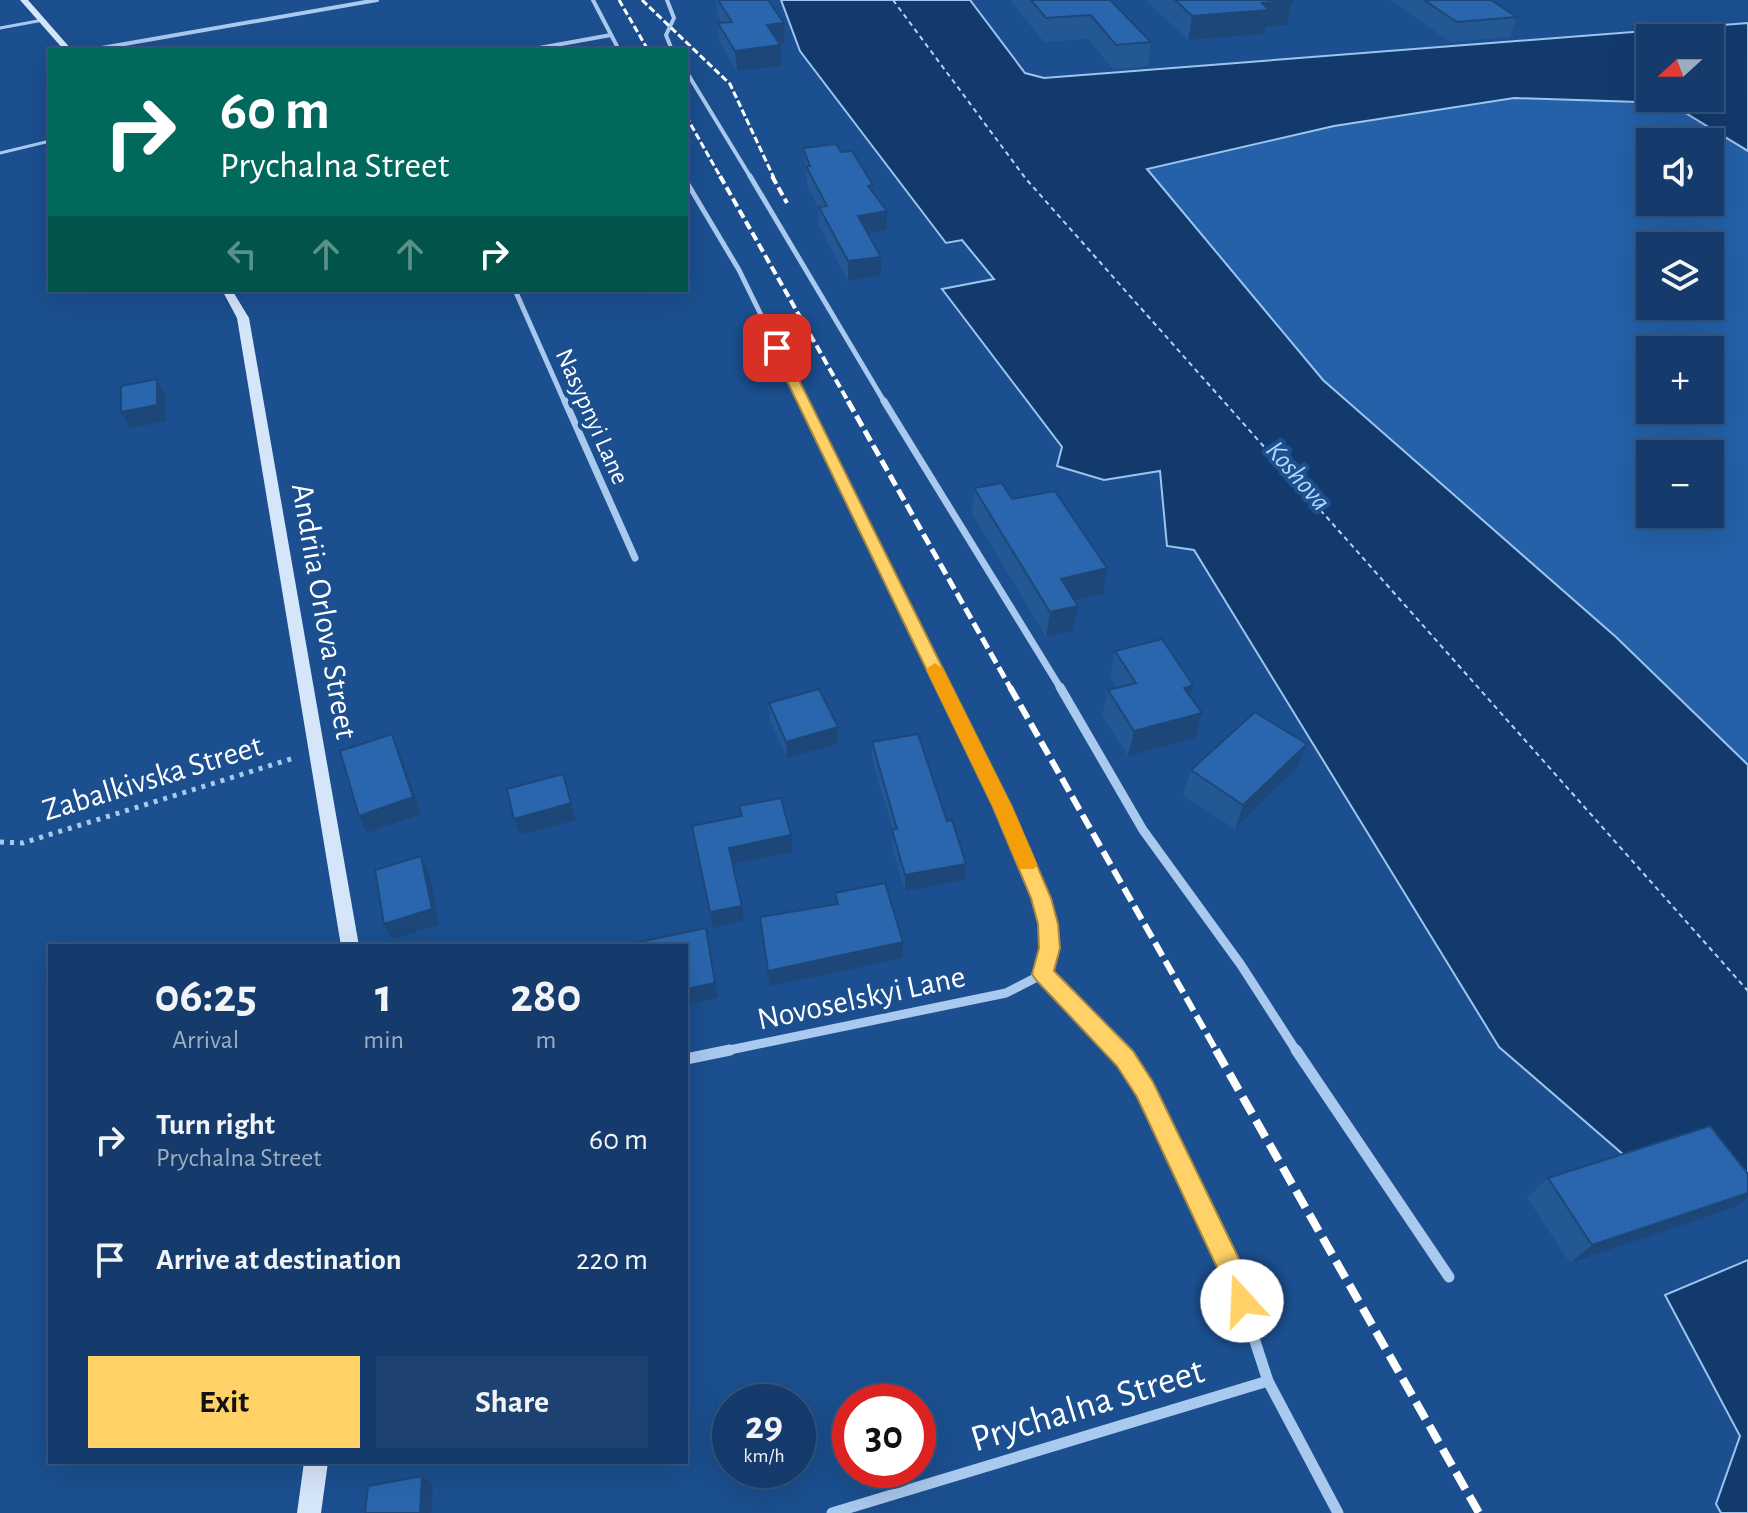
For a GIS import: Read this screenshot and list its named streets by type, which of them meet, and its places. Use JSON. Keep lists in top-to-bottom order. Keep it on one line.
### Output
{"streets":{"street":["Nasypnyi Lane","Andriia Orlova Street","Novoselskyi Lane","Prychalna Street"],"path":["Zabalkivska Street"]},"crossings":[["Andriia Orlova Street","Zabalkivska Street"]],"water":["Koshova"],"north":"left","page":{"map_buttons":["+","−"],"turn":["60 m","Prychalna Street"],"eta":["06:25","Arrival","1","min","280","m"],"list":[{"name":"Turn right","note":"Prychalna Street","value":"60 m"},{"name":"Arrive at destination","value":"220 m"}],"buttons":["Exit","Share"],"speed":"29 km/h","limit":"30"}}
